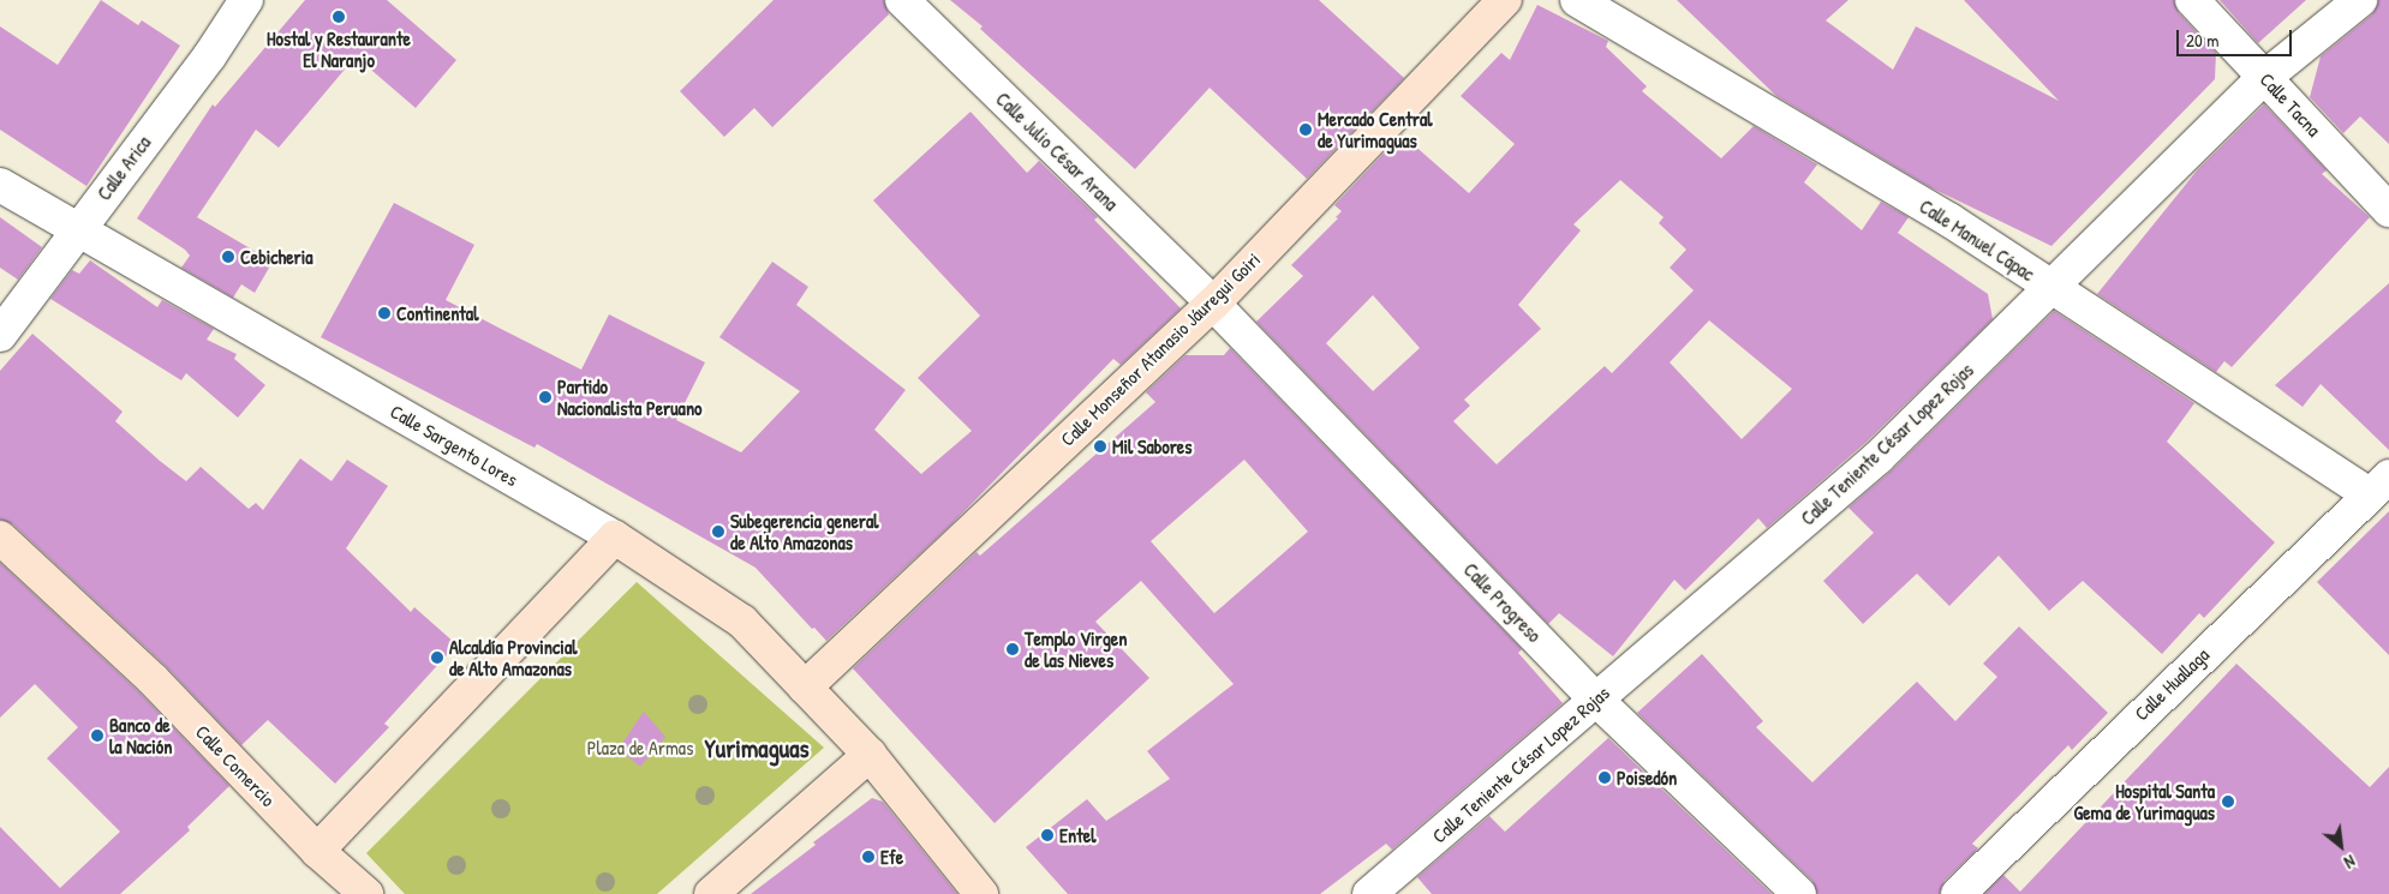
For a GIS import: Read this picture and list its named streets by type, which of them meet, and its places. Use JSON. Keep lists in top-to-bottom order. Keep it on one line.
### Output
{"streets":{"street":["Calle Tacna","Calle Julio César Arana","Calle Arica","Calle Manuel Cápac","Calle Monseñor Atanasio Jáuregui Goiri","Calle Teniente César Lopez Rojas","Calle Sargento Lores","Calle Progreso","Calle Huallaga","Calle Comercio"]},"crossings":[["Calle Tacna","Calle Teniente César Lopez Rojas"],["Calle Julio César Arana","Calle Monseñor Atanasio Jáuregui Goiri"],["Calle Julio César Arana","Calle Progreso"],["Calle Arica","Calle Sargento Lores"],["Calle Manuel Cápac","Calle Teniente César Lopez Rojas"],["Calle Manuel Cápac","Calle Huallaga"],["Calle Monseñor Atanasio Jáuregui Goiri","Calle Sargento Lores"],["Calle Monseñor Atanasio Jáuregui Goiri","Calle Progreso"],["Calle Teniente César Lopez Rojas","Calle Progreso"]],"districts":["Yurimaguas"],"parks":["Plaza de Armas"],"places":["Hostal y Restaurante El Naranjo","Mercado Central de Yurimaguas","Cebicheria","Continental","Partido Nacionalista Peruano","Mil Sabores","Subegerencia general de Alto Amazonas","Templo Virgen de las Nieves","Alcaldía Provincial de Alto Amazonas","Banco de la Nación","Poisedón","Hospital Santa Gema de Yurimaguas","Entel","Efe"],"scale_bar":"20 m","north":"bottom right"}
